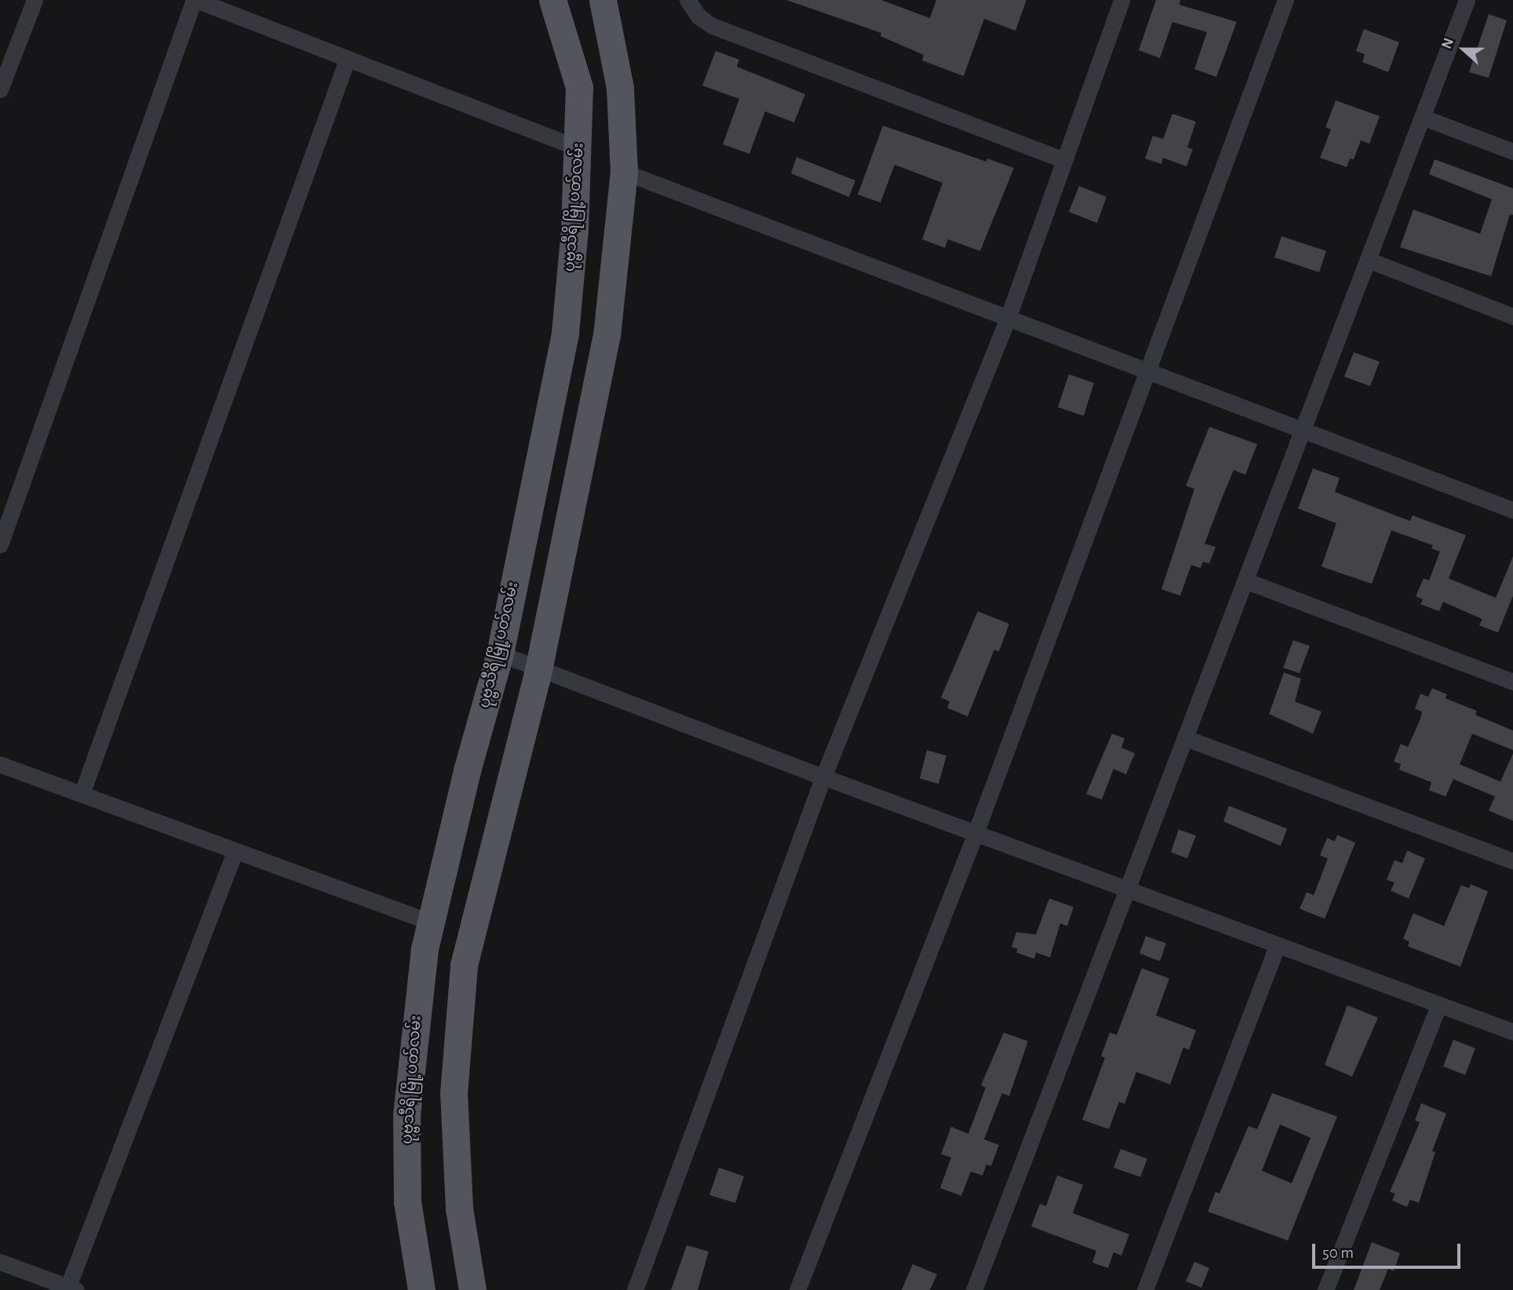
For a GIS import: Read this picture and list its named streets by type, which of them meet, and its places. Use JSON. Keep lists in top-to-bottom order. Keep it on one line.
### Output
{"streets":{"main road":["ပုဗ္ဗသီရိ မြို့ပတ်လမ်း"]},"scale_bar":"50 m","north":"left"}
